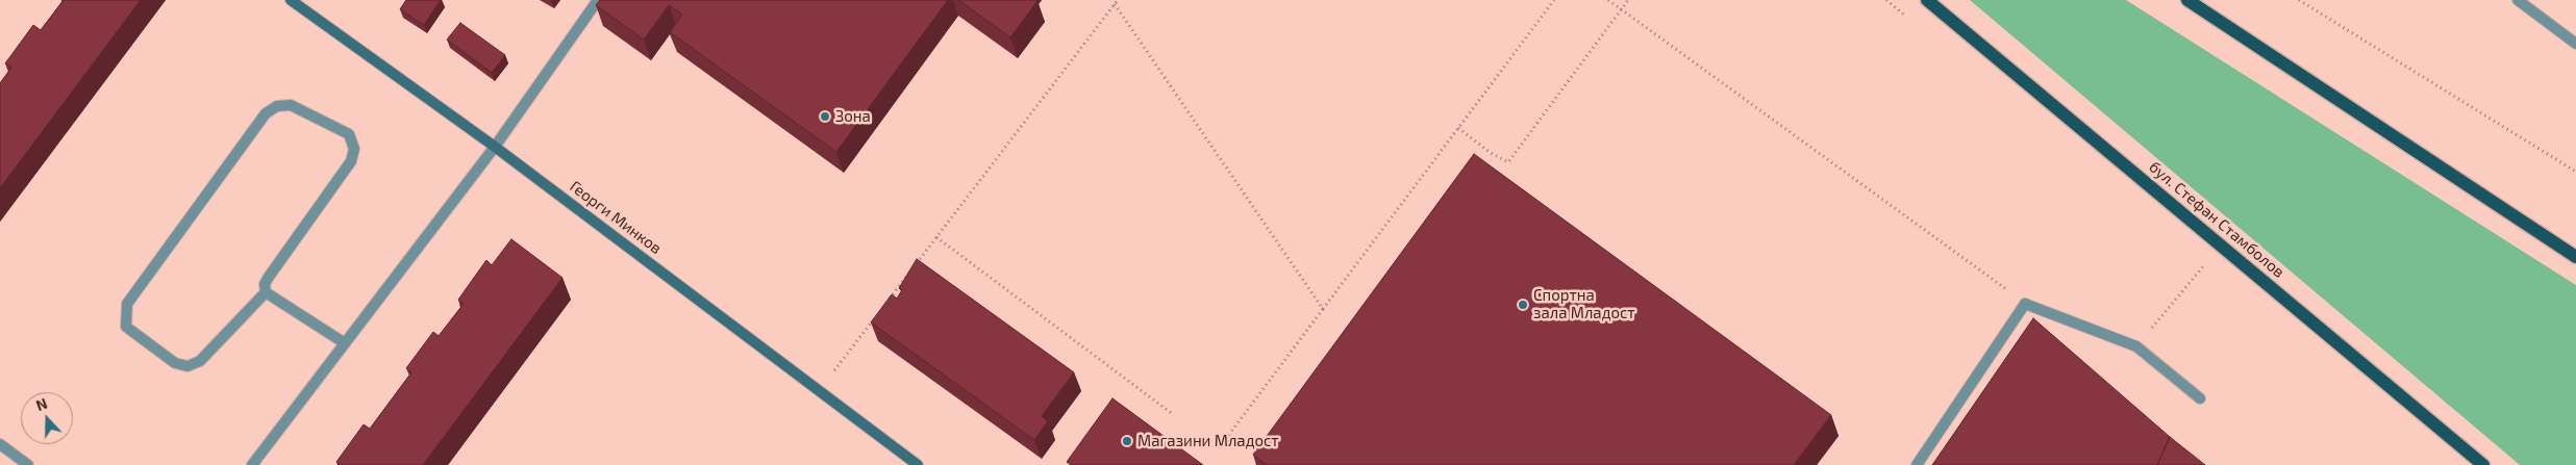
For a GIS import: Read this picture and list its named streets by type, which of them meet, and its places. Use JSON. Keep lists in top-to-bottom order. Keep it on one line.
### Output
{"streets":{"main road":["бул. Стефан Стамболов"],"street":["Георги Минков"]},"places":["Зона","Спортна зала Младост","Магазини Mладост"],"north":"top"}
